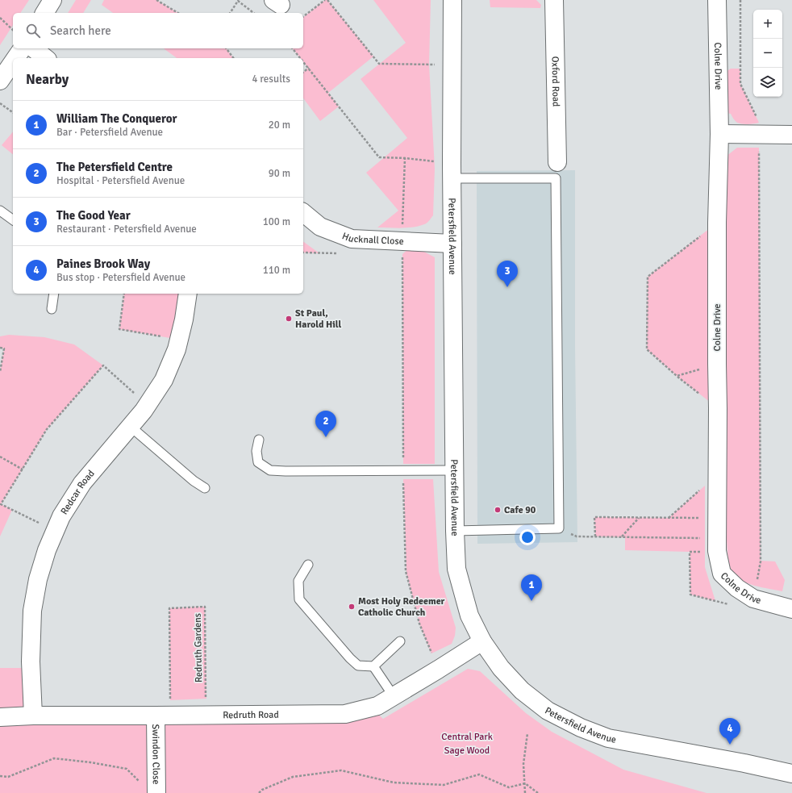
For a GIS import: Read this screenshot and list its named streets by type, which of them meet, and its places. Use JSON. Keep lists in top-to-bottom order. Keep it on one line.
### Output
{"streets":{"street":["Colne Drive","Oxford Road","Petersfield Avenue","Hucknall Close","Redcar Road","Redruth Road","Swindon Close"],"path":["Redruth Gardens"]},"crossings":[["Petersfield Avenue","Hucknall Close"],["Petersfield Avenue","Redruth Road"],["Redcar Road","Redruth Road"],["Redruth Gardens","Redruth Road"],["Redruth Gardens","Swindon Close"],["Redruth Road","Swindon Close"]],"parks":["Central Park","Sage Wood"],"places":["St Paul, Harold Hill","Cafe 90","Most Holy Redeemer Catholic Church"],"page":{"map_buttons":["+","−"],"search":"Search here","heading":["Nearby","4 results"],"list":[{"mark":"1","name":"William The Conqueror","note":"Bar · Petersfield Avenue","value":"20 m"},{"mark":"2","name":"The Petersfield Centre","note":"Hospital · Petersfield Avenue","value":"90 m"},{"mark":"3","name":"The Good Year","note":"Restaurant · Petersfield Avenue","value":"100 m"},{"mark":"4","name":"Paines Brook Way","note":"Bus stop · Petersfield Avenue","value":"110 m"}],"pins":["3","2","1","4"]}}
